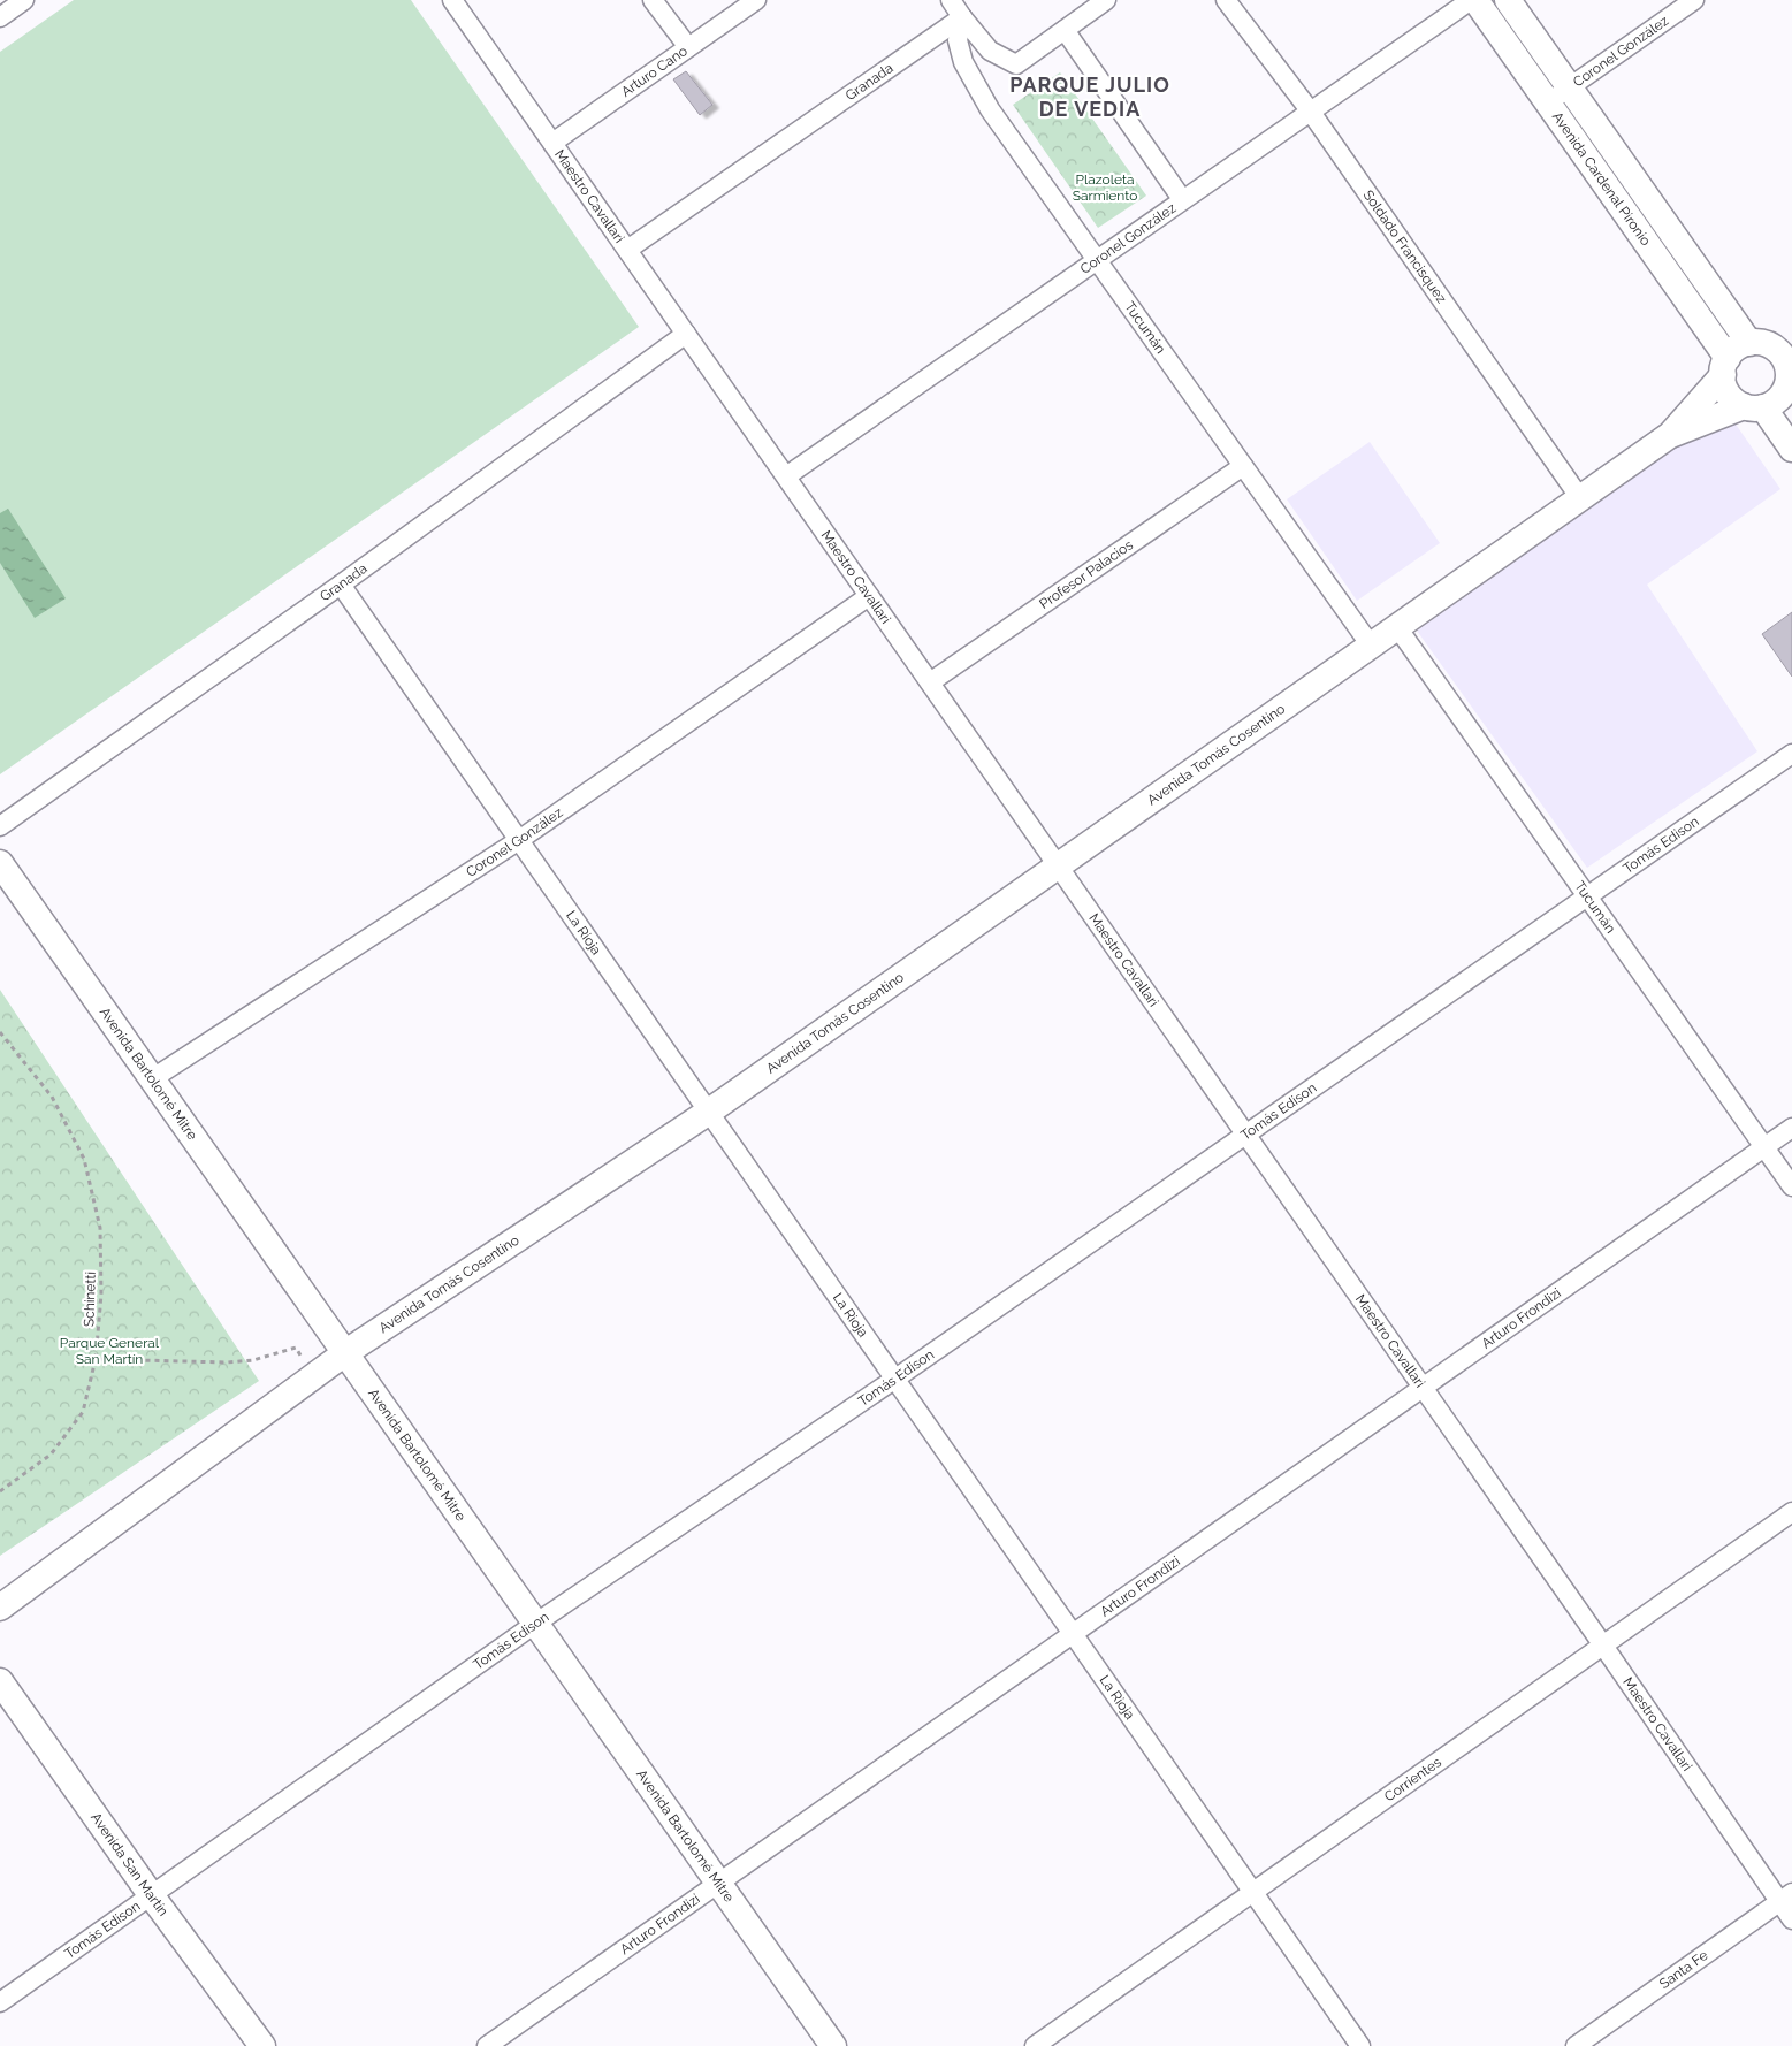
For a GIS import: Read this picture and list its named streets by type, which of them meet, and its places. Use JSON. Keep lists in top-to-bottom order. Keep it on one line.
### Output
{"streets":{"main road":["Avenida Cardenal Pironio","Avenida Tomás Cosentino","Avenida Bartolomé Mitre","Avenida San Martín"],"street":["Coronel González","Arturo Cano","Granada","Maestro Cavallari","Soldado Francisquez","Tucumán","Profesor Palacios","Tomás Edison","La Rioja","Arturo Frondizi","Corrientes","Santa Fe"],"path":["Schinetti"]},"crossings":[["Coronel González","Avenida Cardenal Pironio"],["Coronel González","Maestro Cavallari"],["Coronel González","Soldado Francisquez"],["Coronel González","Tucumán"],["Coronel González","La Rioja"],["Coronel González","Avenida Bartolomé Mitre"],["Arturo Cano","Maestro Cavallari"],["Granada","Maestro Cavallari"],["Granada","Tucumán"],["Granada","La Rioja"],["Avenida Cardenal Pironio","Avenida Tomás Cosentino"],["Maestro Cavallari","Profesor Palacios"],["Maestro Cavallari","Avenida Tomás Cosentino"],["Maestro Cavallari","Tomás Edison"],["Maestro Cavallari","Arturo Frondizi"],["Maestro Cavallari","Corrientes"],["Maestro Cavallari","Santa Fe"],["Soldado Francisquez","Avenida Tomás Cosentino"],["Tucumán","Profesor Palacios"],["Tucumán","Avenida Tomás Cosentino"],["Tucumán","Tomás Edison"],["Tucumán","Arturo Frondizi"],["Avenida Tomás Cosentino","La Rioja"],["Avenida Tomás Cosentino","Avenida Bartolomé Mitre"],["Tomás Edison","La Rioja"],["Tomás Edison","Avenida Bartolomé Mitre"],["Tomás Edison","Avenida San Martín"],["La Rioja","Arturo Frondizi"],["La Rioja","Corrientes"],["Avenida Bartolomé Mitre","Arturo Frondizi"]],"districts":["PARQUE JULIO DE VEDIA"],"parks":["Plazoleta Sarmiento","Parque General San Martín"]}
